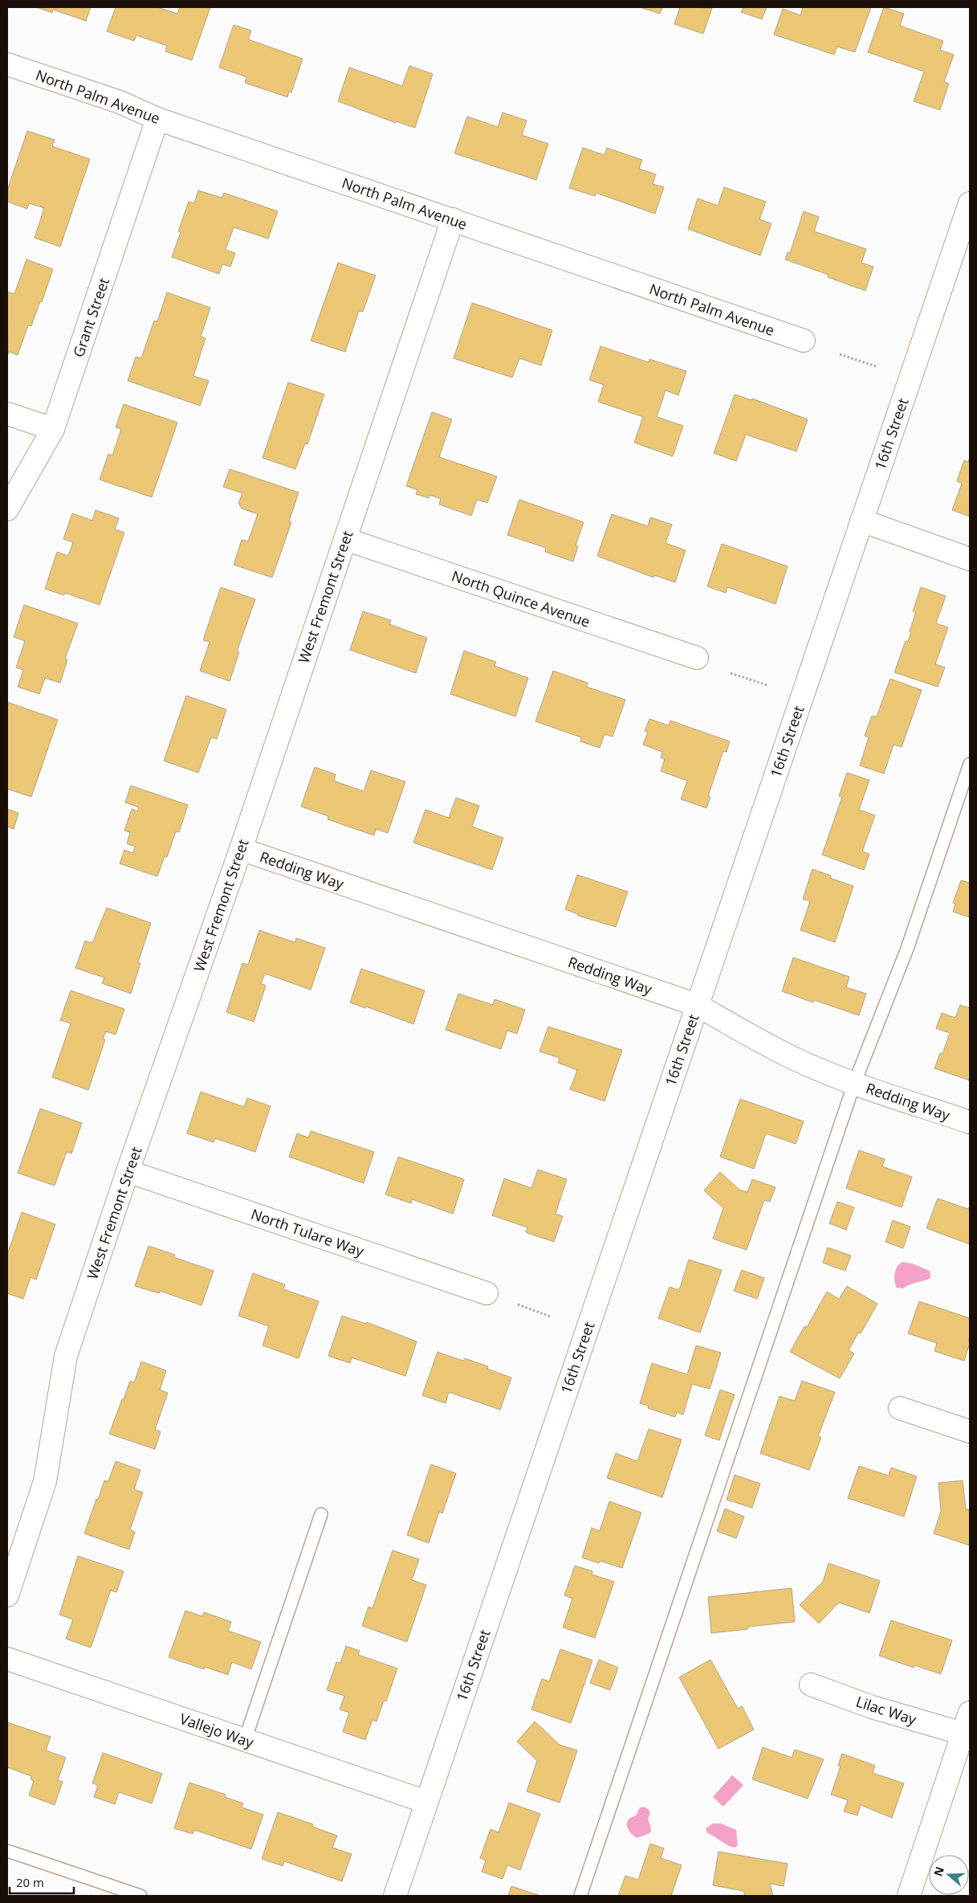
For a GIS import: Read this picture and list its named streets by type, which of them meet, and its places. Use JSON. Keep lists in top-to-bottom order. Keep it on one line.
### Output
{"streets":{"street":["North Palm Avenue","Grant Street","16th Street","West Fremont Street","North Quince Avenue","Redding Way","North Tulare Way","Lilac Way","Vallejo Way"]},"crossings":[["North Palm Avenue","Grant Street"],["North Palm Avenue","West Fremont Street"],["16th Street","Redding Way"],["16th Street","Vallejo Way"],["West Fremont Street","North Quince Avenue"],["West Fremont Street","Redding Way"],["West Fremont Street","North Tulare Way"]],"scale_bar":"20 m","north":"left"}
